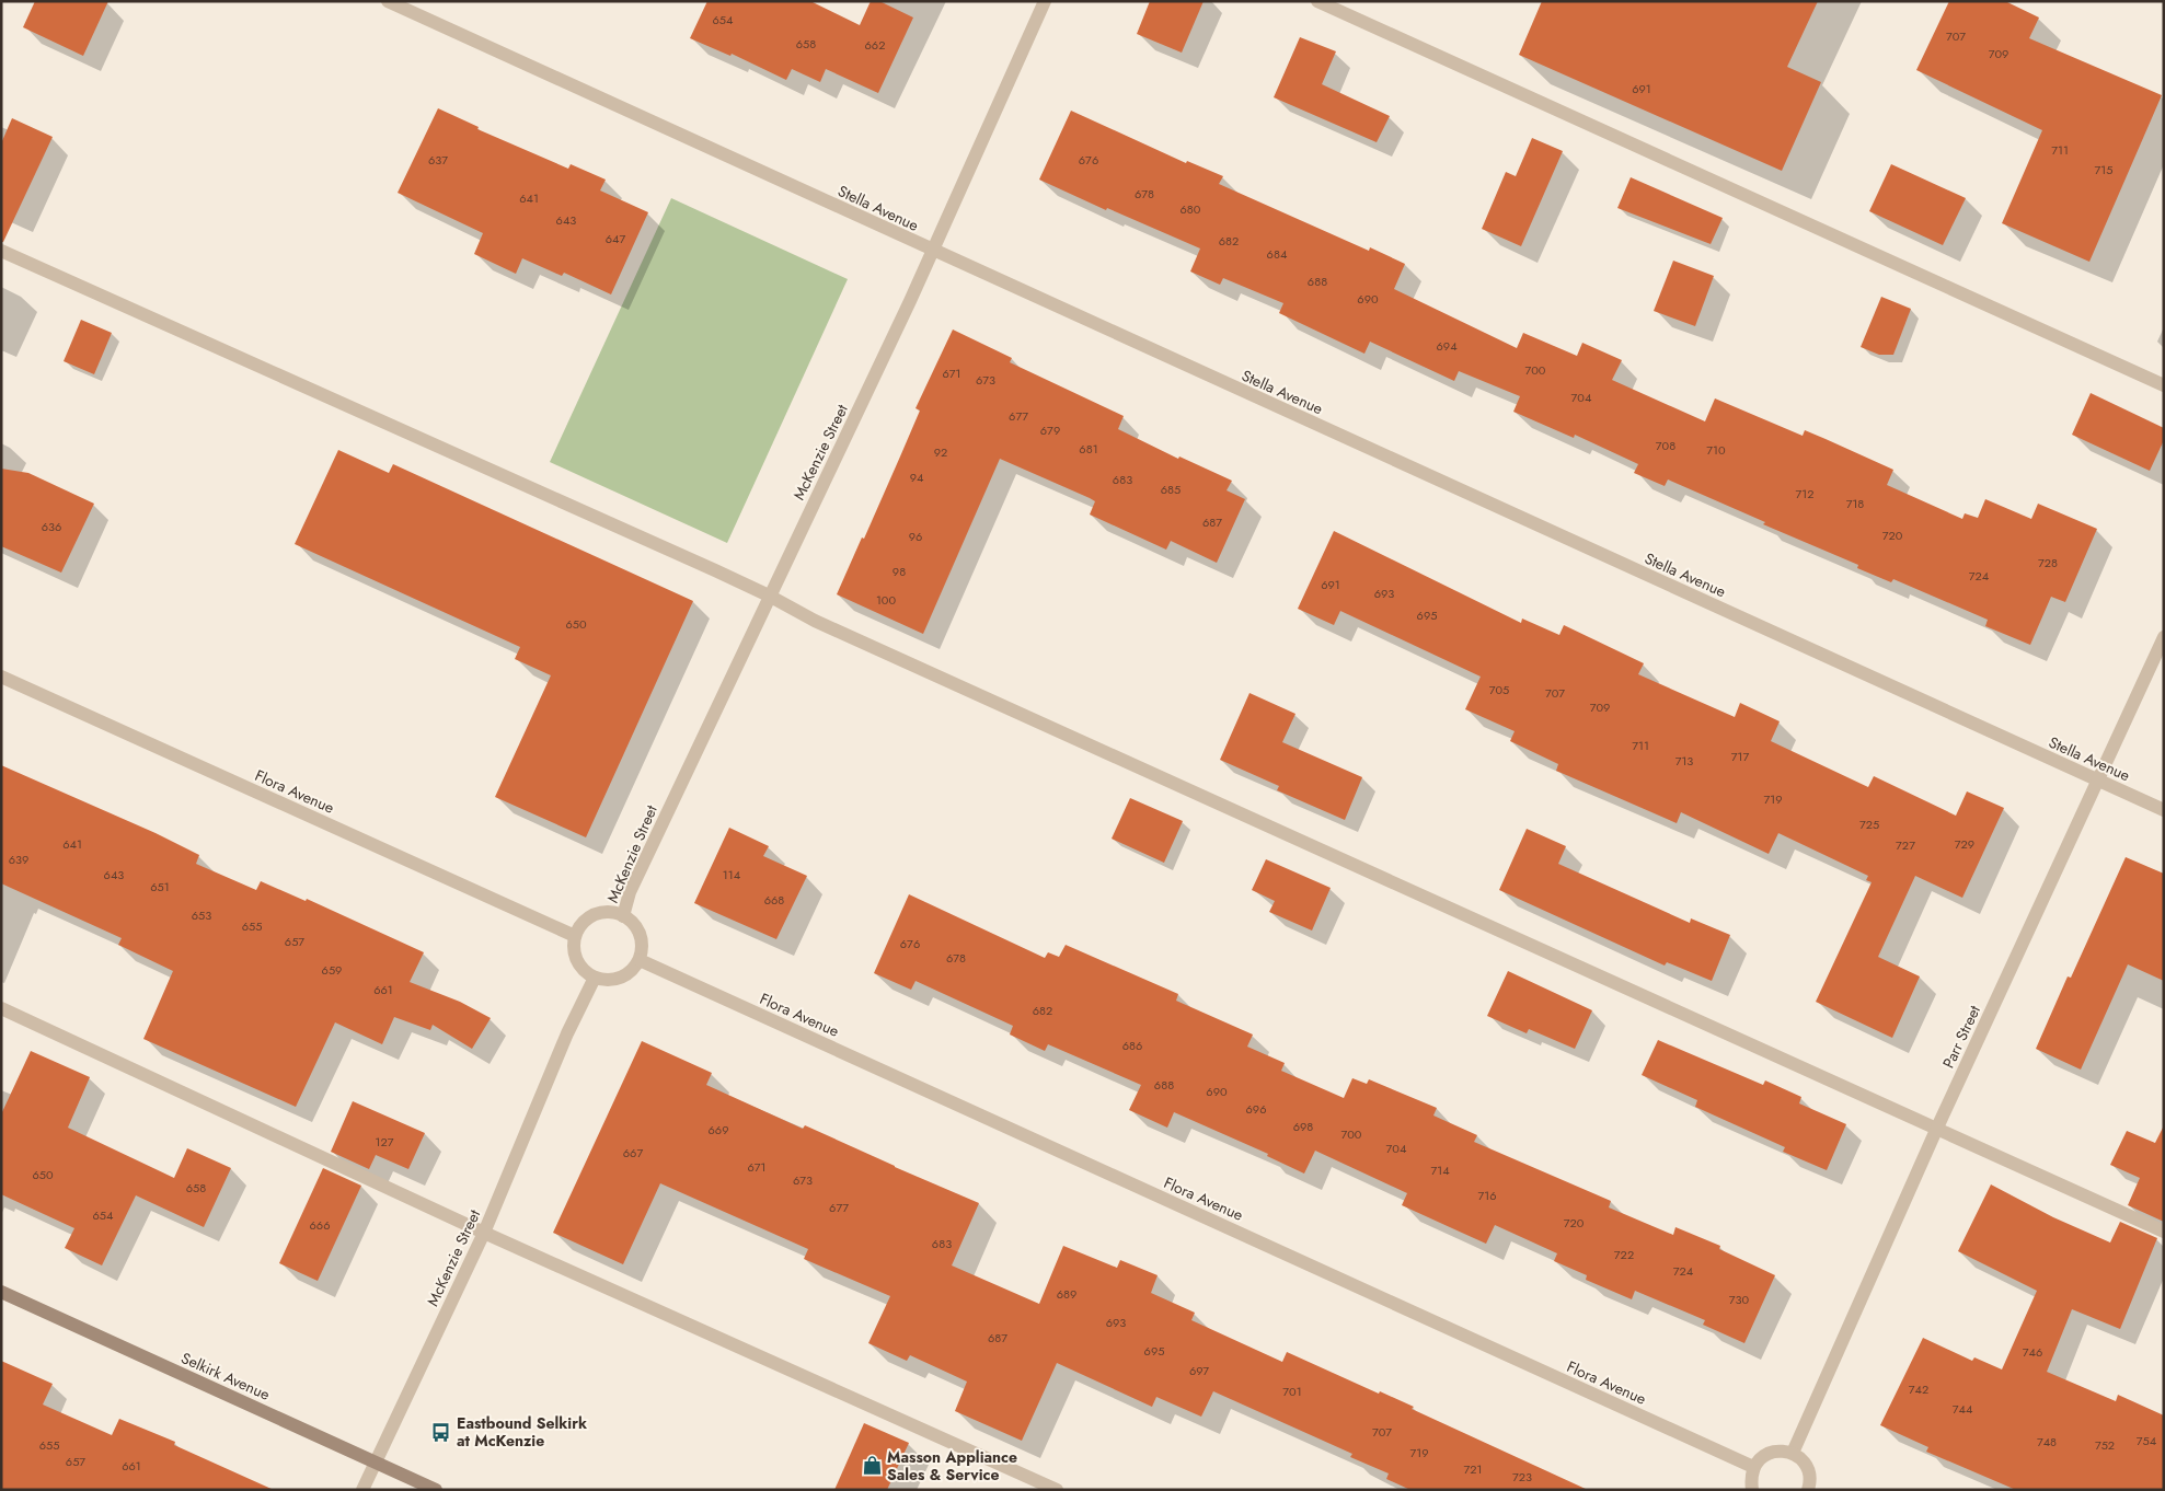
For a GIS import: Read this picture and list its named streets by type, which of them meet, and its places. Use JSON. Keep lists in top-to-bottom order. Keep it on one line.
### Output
{"streets":{"main road":["Selkirk Avenue"],"street":["Stella Avenue","McKenzie Street","Flora Avenue","Parr Street"]},"crossings":[["Stella Avenue","McKenzie Street"],["Stella Avenue","Parr Street"],["McKenzie Street","Flora Avenue"],["McKenzie Street","Selkirk Avenue"]],"places":{"bus stop":["Eastbound Selkirk at McKenzie"],"shop":["Masson Appliance Sales & Service"]},"house_numbers":["654","707","658","662","709","691","711","637","676","715","678","641","680","643","647","682","684","688","690","694","700","671","673","704","677","679","708","681","710","92","94","683","685","712","718","687","636","720","96","728","98","724","691","693","100","695","650","705","707","709","711","717","713","719","725","641","729","727","639","643","114","651","668","653","655","657","676","678","659","661","682","686","688","690","696","698","669","700","127","704","667","671","714","650","673","658","716","677","654","720","666","683","722","724","689","730","693","687","695","746","697","742","701","744","707","754","748","655","752","719","657","661","721","723"]}
